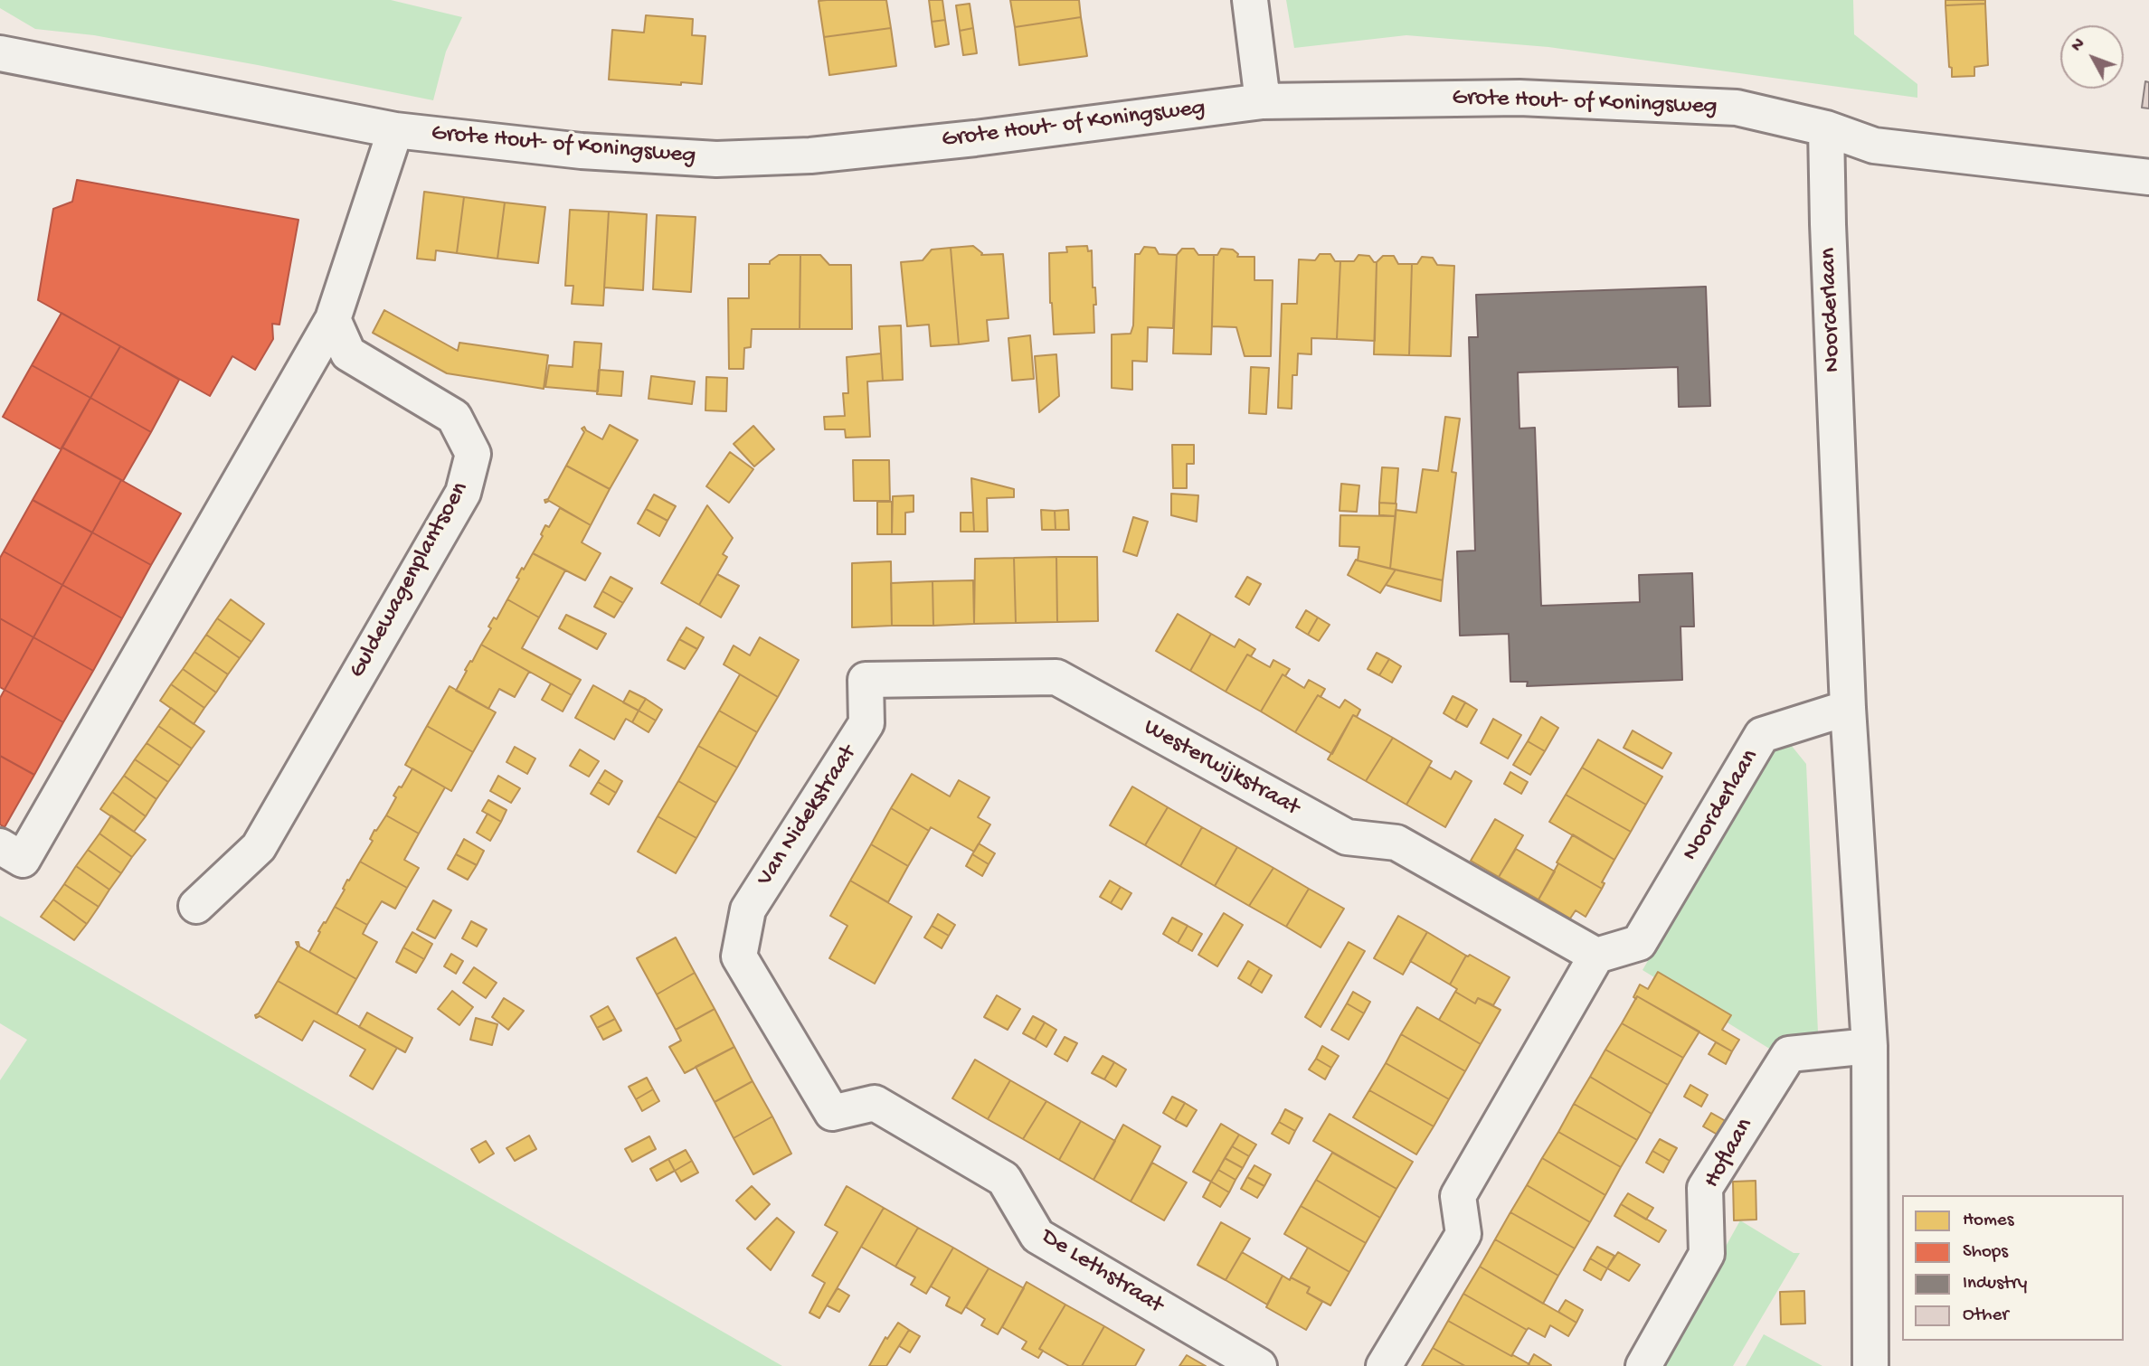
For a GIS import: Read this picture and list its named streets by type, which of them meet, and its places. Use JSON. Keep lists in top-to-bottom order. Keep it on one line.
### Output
{"streets":{"street":["Grote Hout- of Koningsweg","Noorderlaan","Guldewagenplantsoen","Westerwijkstraat","Van Nidekstraat","Hoflaan","De Lethstraat"]},"crossings":[["Grote Hout- of Koningsweg","Noorderlaan"],["Noorderlaan","Westerwijkstraat"],["Westerwijkstraat","Van Nidekstraat"],["Van Nidekstraat","De Lethstraat"]],"legend":["Homes","Shops","Industry","Other"],"north":"top left"}
